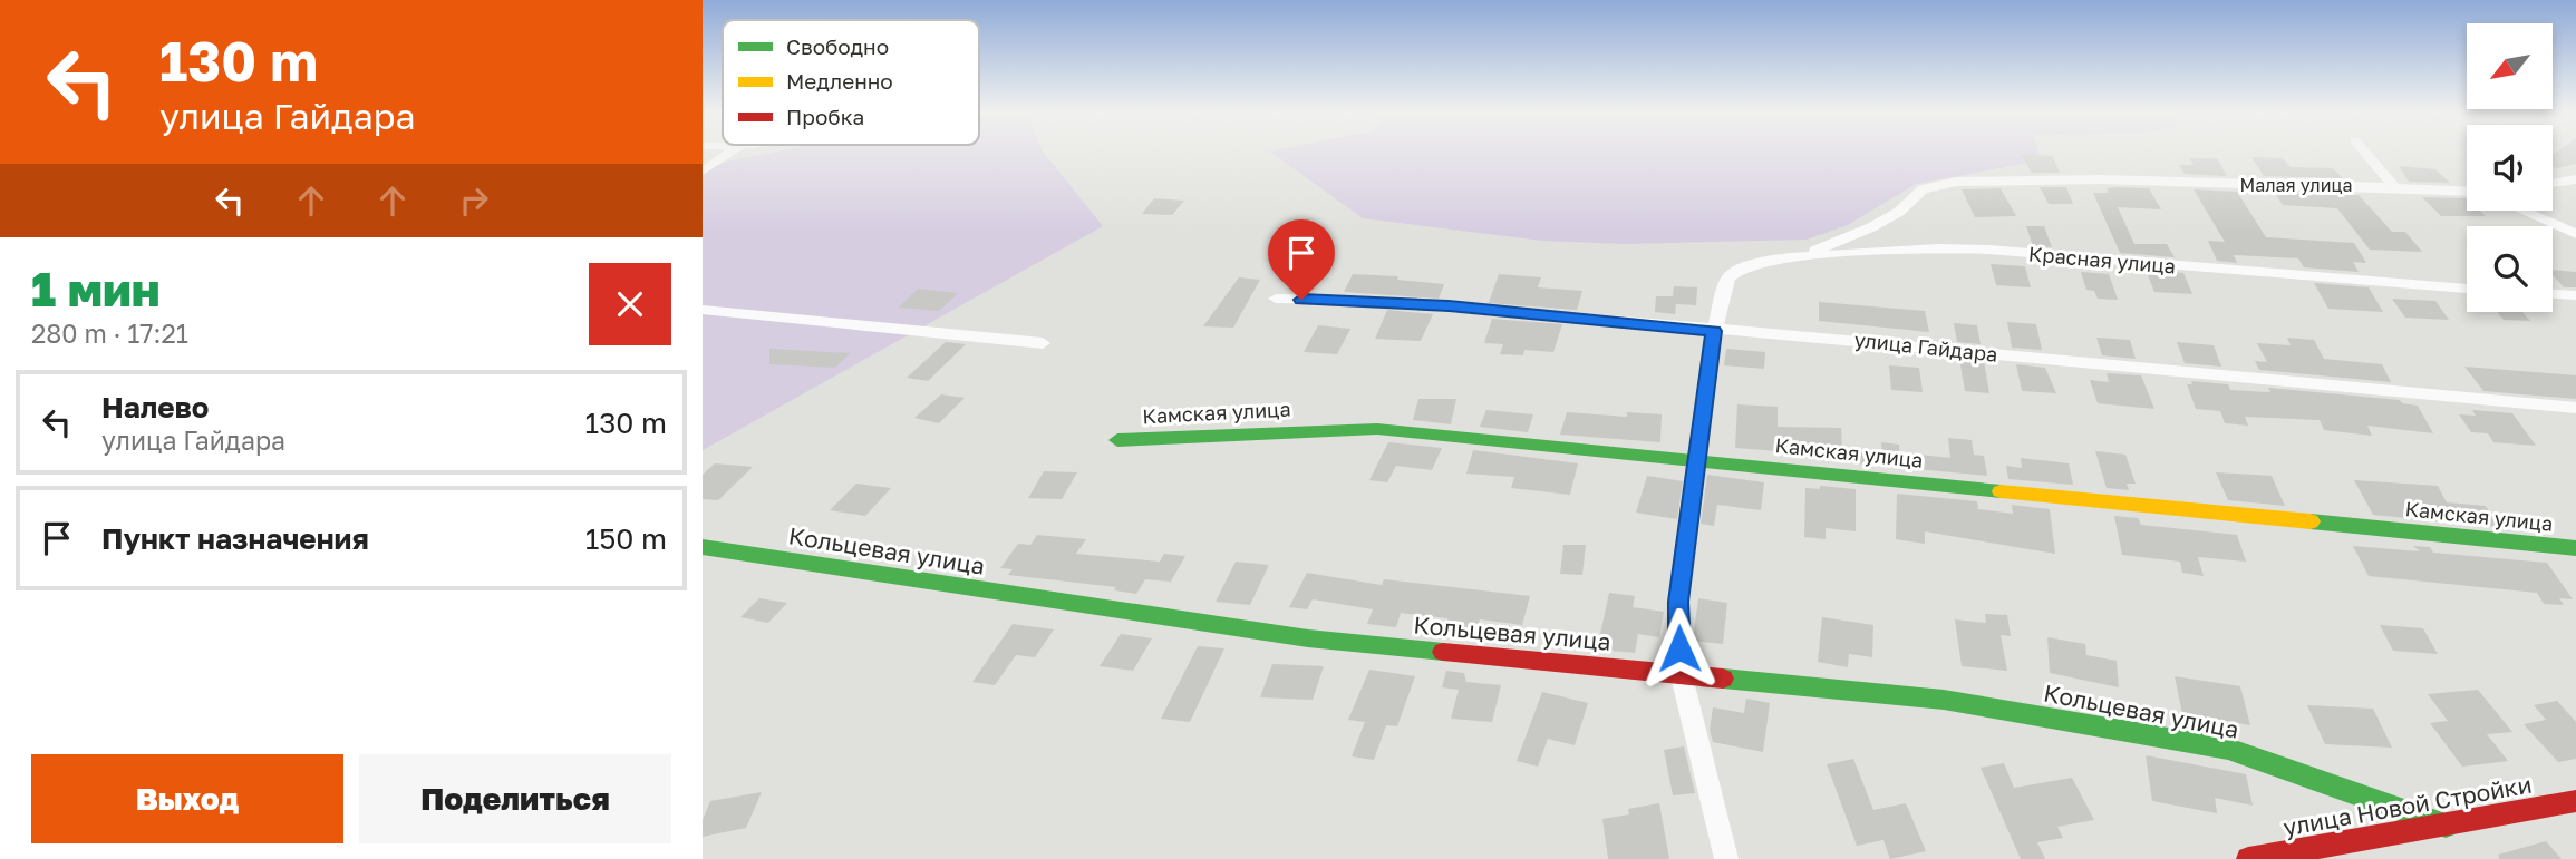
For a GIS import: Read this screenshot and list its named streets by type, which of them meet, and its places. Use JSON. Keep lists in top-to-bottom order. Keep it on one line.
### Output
{"streets":{"street":["Малая улица","Красная улица","улица Гайдара","Камская улица","Кольцевая улица","улица Новой Стройки"]},"crossings":[["Малая улица","Красная улица"],["Красная улица","улица Гайдара"],["Кольцевая улица","улица Новой Стройки"]],"legend":["Свободно","Медленно","Пробка"],"north":"bottom left","page":{"turn":["130 m","улица Гайдара"],"heading":["1 мин","280 m · 17:21"],"list":[{"name":"Налево","note":"улица Гайдара","value":"130 m"},{"name":"Пункт назначения","value":"150 m"}],"buttons":["Выход","Поделиться"]}}
